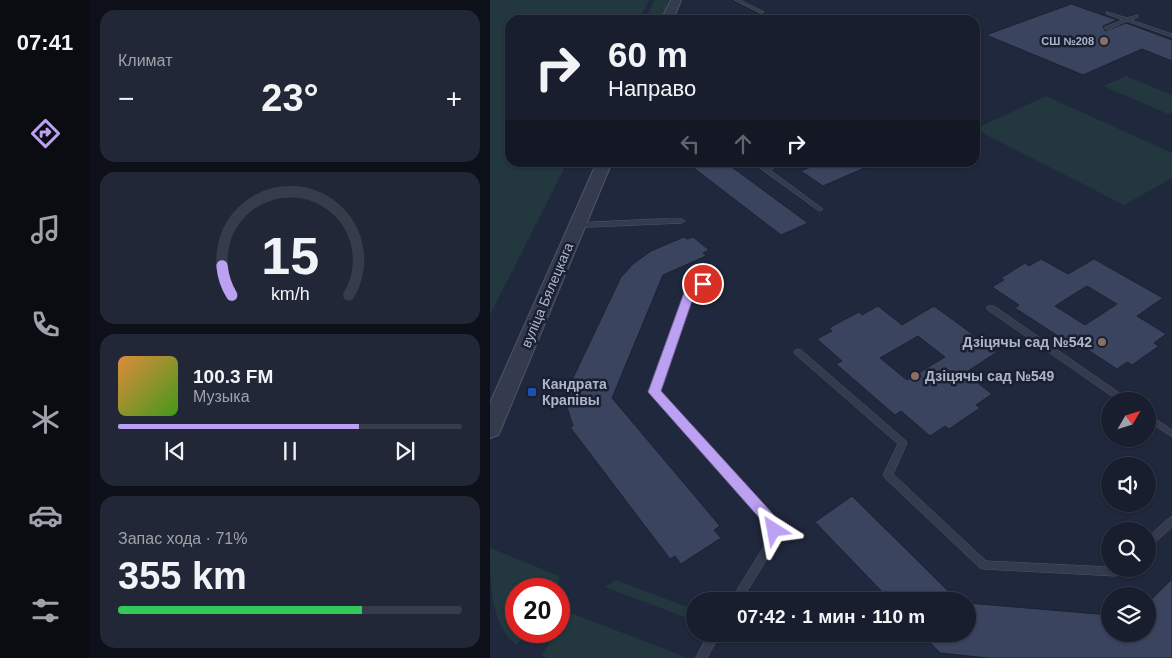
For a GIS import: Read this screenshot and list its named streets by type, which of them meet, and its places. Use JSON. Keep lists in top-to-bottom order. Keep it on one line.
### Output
{"streets":{"street":["вуліца Бялецкага"]},"places":{"other":["СШ №208","Дзіцячы сад №542","Дзіцячы сад №549"],"transit":["Кандрата Крапівы"]},"north":"top right","page":{"tabs":"07:41","tile":["Климат",["Запас хода · 71%","355 km"]],"turn":["60 m","Направо"],"heat":["−","23°","+"],"song":["100.3 FM","Музыка"],"limit":"20","trip":"07:42 · 1 мин · 110 m","gauge":["15","km/h"]}}
